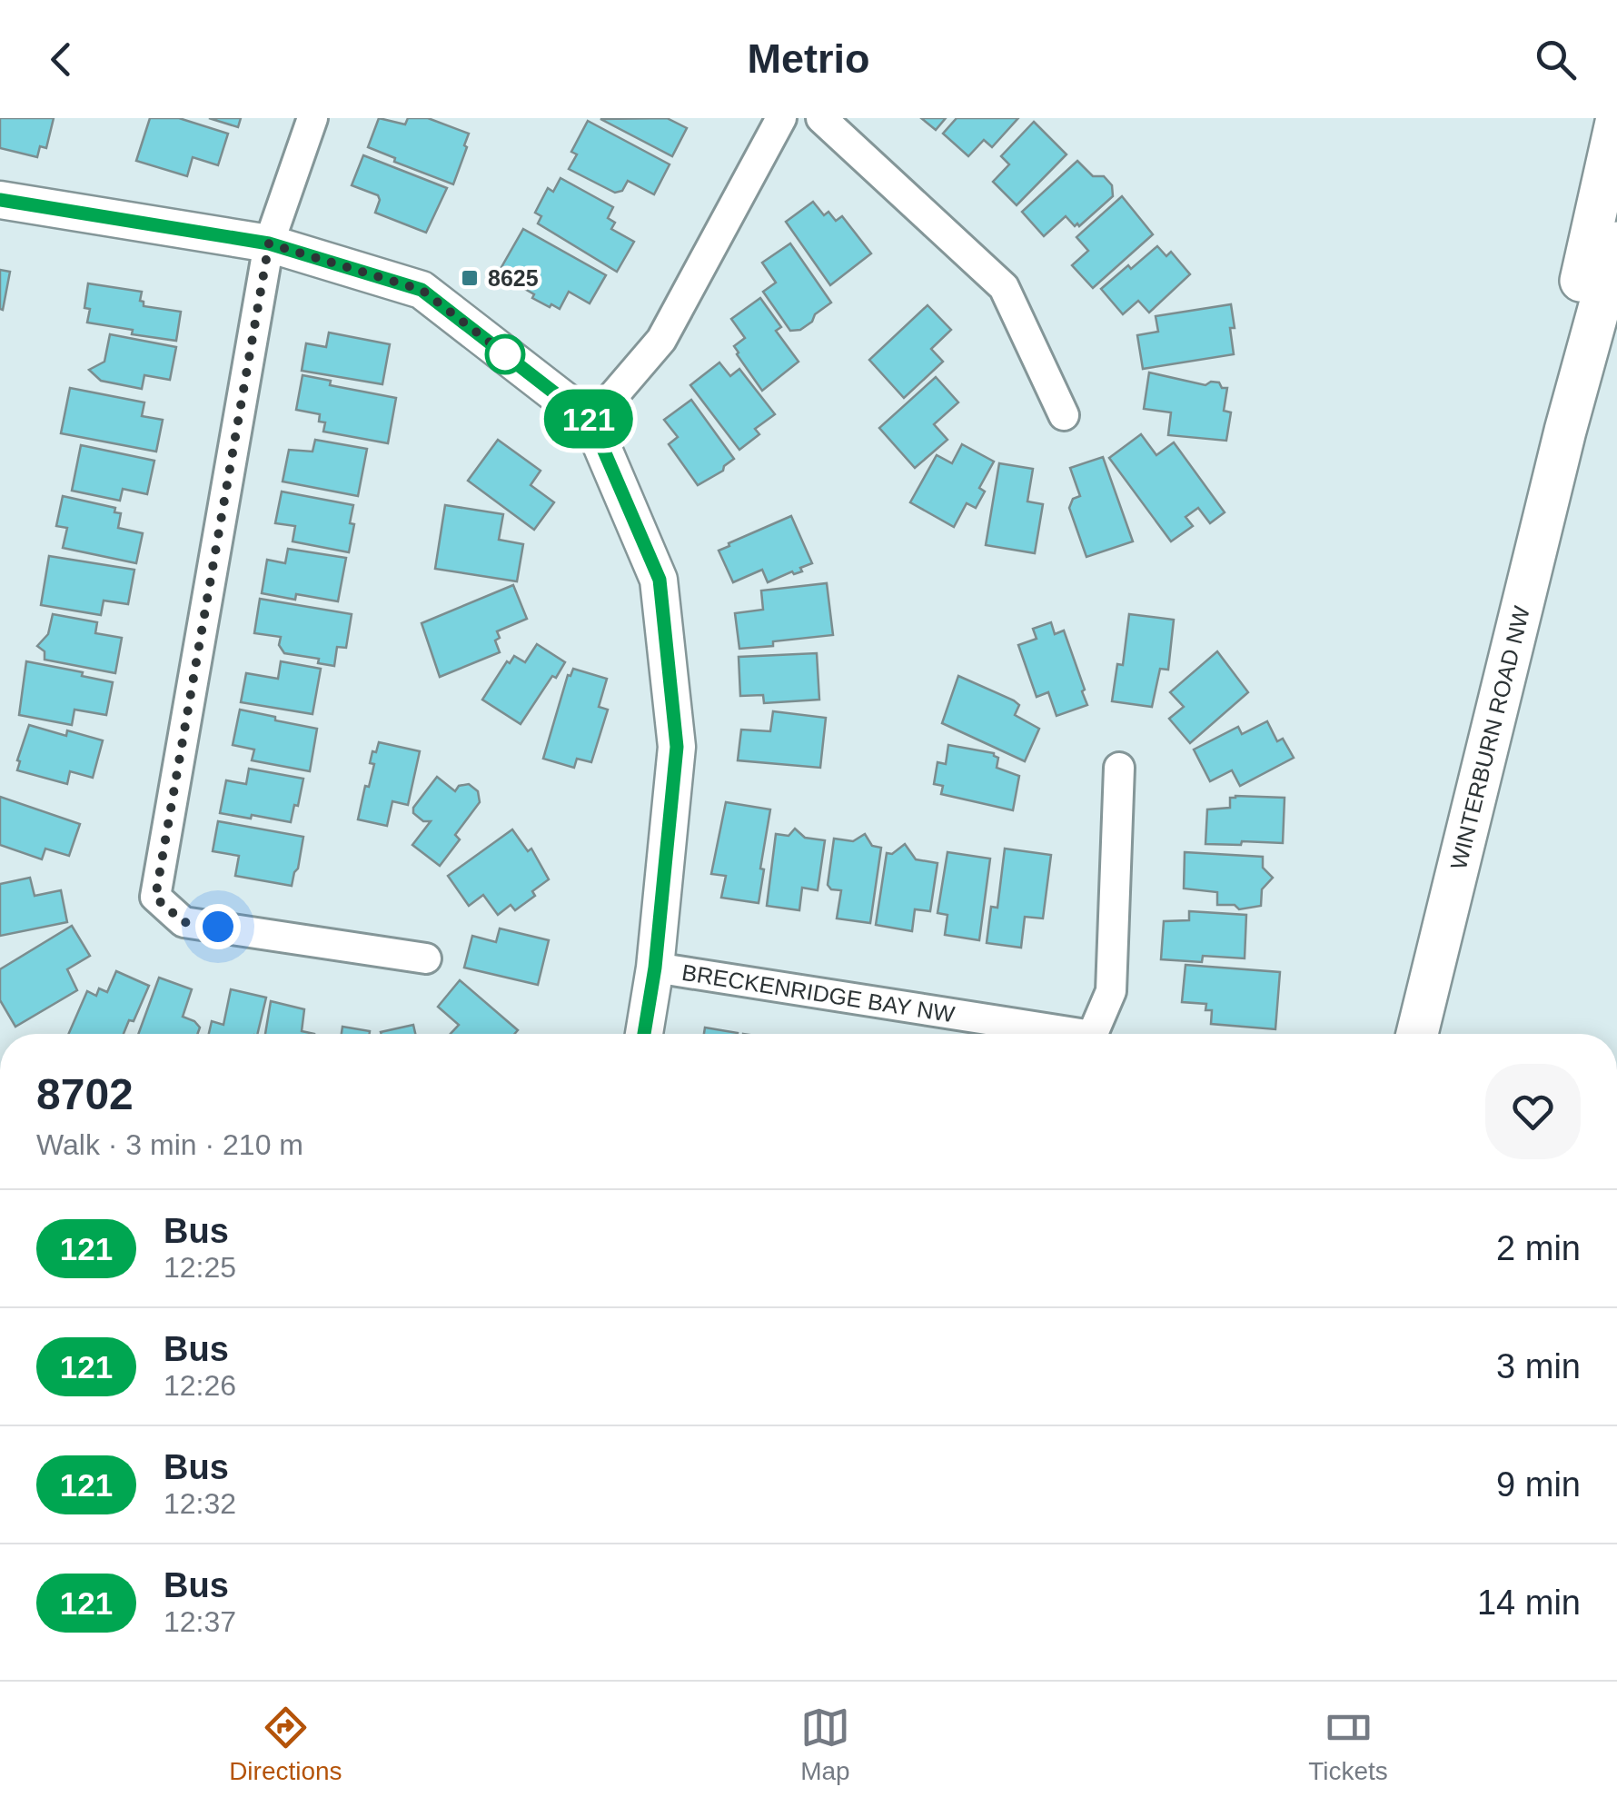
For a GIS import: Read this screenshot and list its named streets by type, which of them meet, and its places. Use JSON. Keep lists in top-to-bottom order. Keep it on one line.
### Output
{"streets":{"main road":["WINTERBURN ROAD NW"],"street":["BRECKENRIDGE BAY NW"]},"places":{"transit":["8625"]},"lines":["bus line 121"],"page":{"header":"Metrio","on_map":"121","heading":["8702","Walk · 3 min · 210 m"],"list":[{"mark":"121","name":"Bus","note":"12:25","value":"2 min"},{"mark":"121","name":"Bus","note":"12:26","value":"3 min"},{"mark":"121","name":"Bus","note":"12:32","value":"9 min"},{"mark":"121","name":"Bus","note":"12:37","value":"14 min"}],"tabs":["Directions","Map","Tickets"]}}
